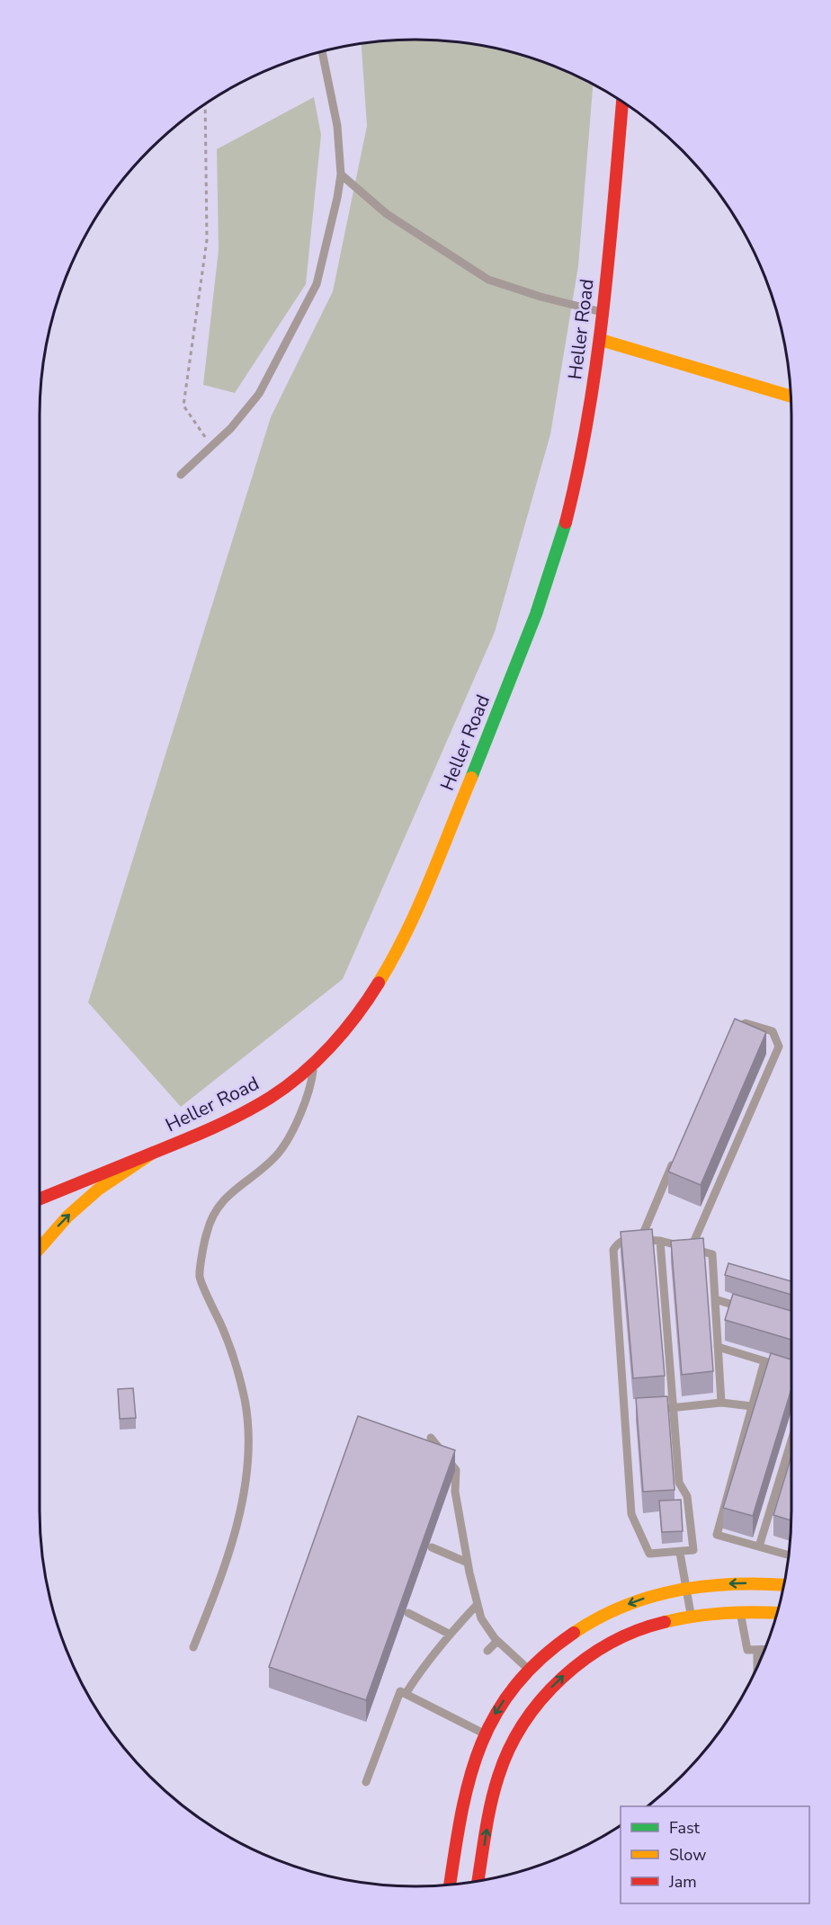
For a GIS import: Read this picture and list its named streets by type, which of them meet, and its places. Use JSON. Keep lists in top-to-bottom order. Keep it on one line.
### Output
{"streets":{"main road":["Heller Road"]},"legend":["Fast","Slow","Jam"]}
